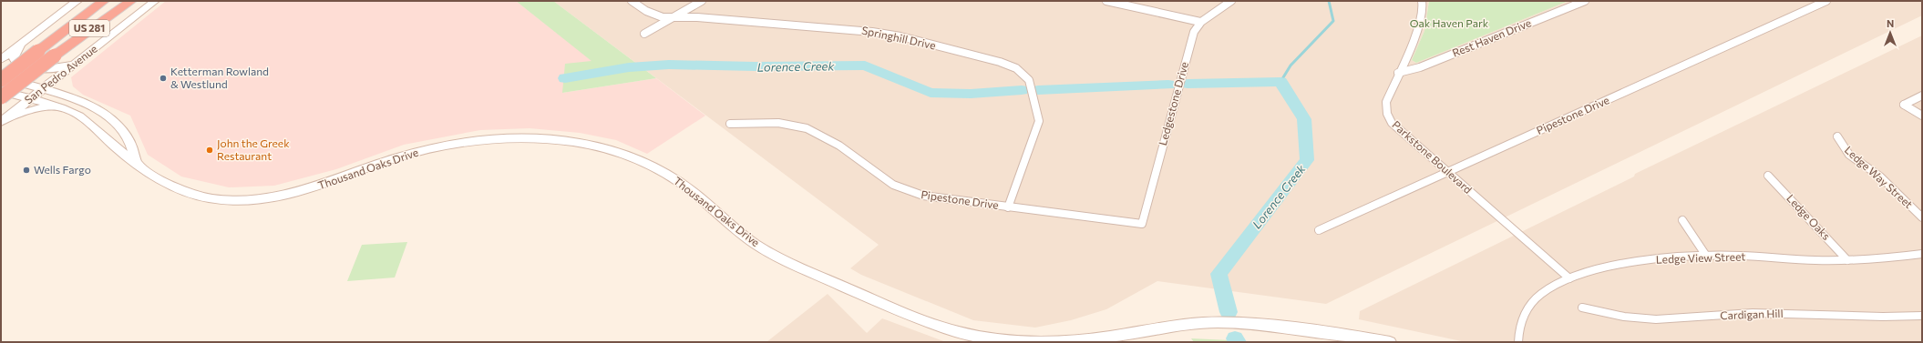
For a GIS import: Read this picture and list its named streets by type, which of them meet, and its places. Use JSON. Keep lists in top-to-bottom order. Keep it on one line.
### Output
{"streets":{"highway":["US 281"],"main road":["San Pedro Avenue","Thousand Oaks Drive"],"street":["Springhill Drive","Rest Haven Drive","Ledgestone Drive","Pipestone Drive","Parkstone Boulevard","Ledge Way Street","Ledge Oaks","Ledge View Street","Cardigan Hill"]},"crossings":[["Springhill Drive","Pipestone Drive"],["Rest Haven Drive","Parkstone Boulevard"],["San Pedro Avenue","Thousand Oaks Drive"],["Ledgestone Drive","Pipestone Drive"],["Pipestone Drive","Parkstone Boulevard"],["Parkstone Boulevard","Ledge View Street"],["Ledge Oaks","Ledge View Street"]],"water":["Lorence Creek"],"parks":["Oak Haven Park"],"places":["Ketterman Rowland & Westlund","John the Greek Restaurant","Wells Fargo"],"north":"top"}
